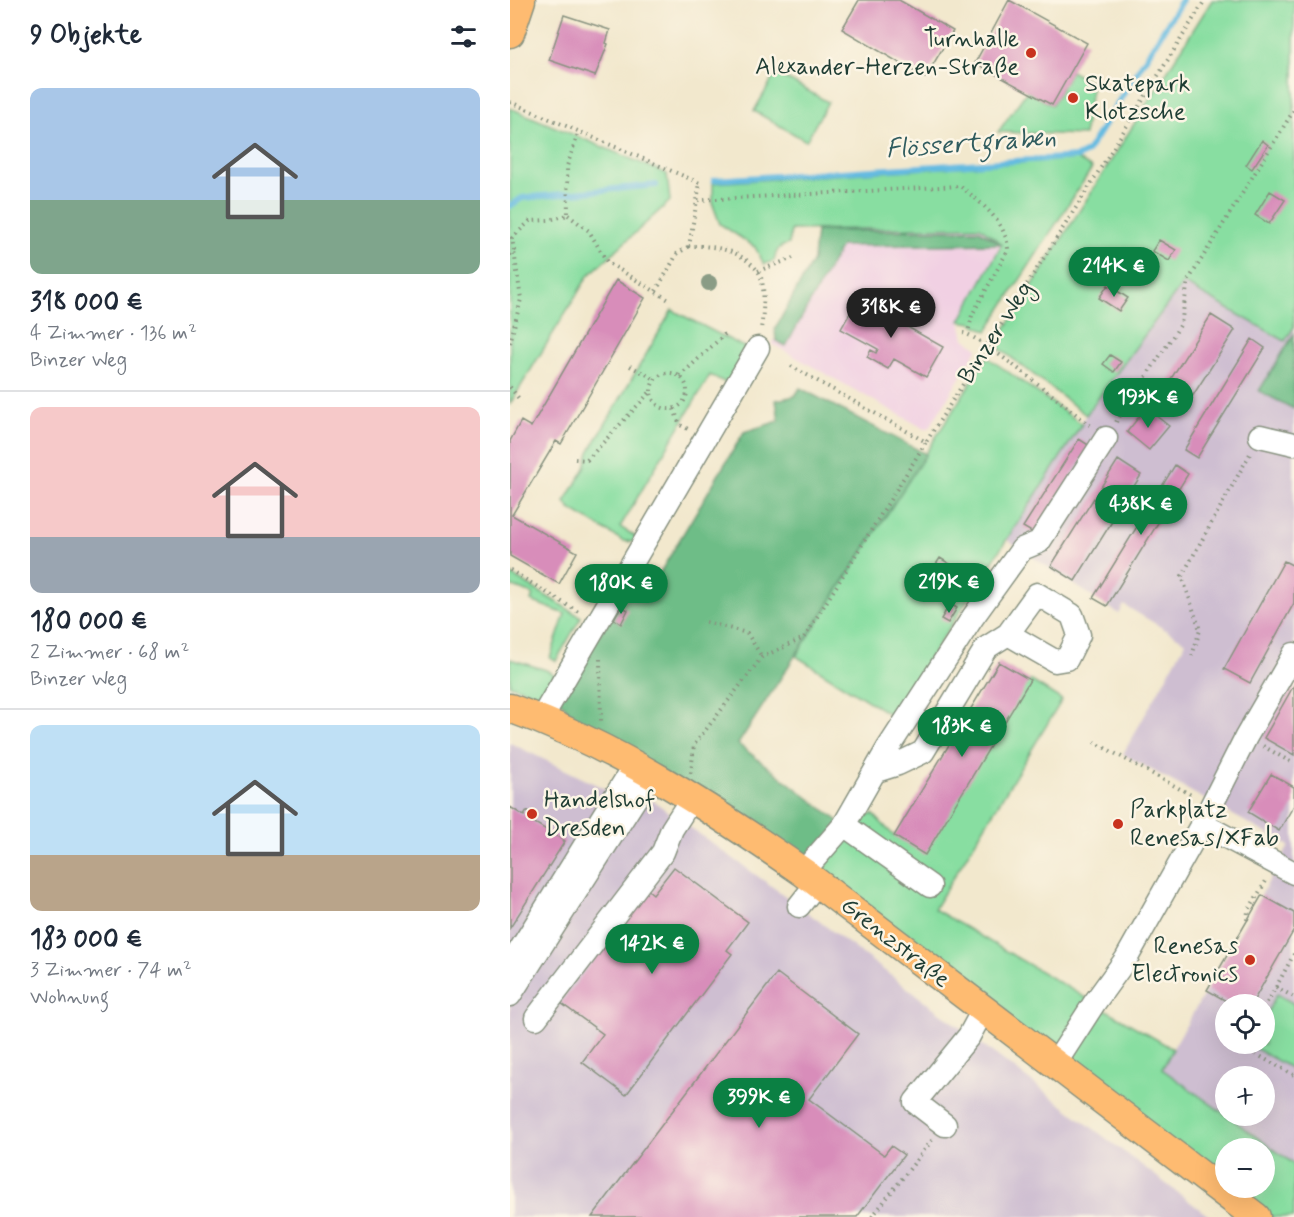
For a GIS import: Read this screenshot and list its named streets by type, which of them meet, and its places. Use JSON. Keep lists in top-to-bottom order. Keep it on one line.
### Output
{"streets":{"main road":["Grenzstraße"],"path":["Binzer Weg"]},"water":["Flössertgraben"],"places":["Turnhalle Alexander-Herzen-Straße","Skatepark Klotzsche","Handelshof Dresden","Parkplatz Renesas/XFab","Renesas Electronics"],"page":{"heading":"9 Objekte","list":[{"name":"318 000 €","note":"4 Zimmer · 136 m² · Binzer Weg"},{"name":"180 000 €","note":"2 Zimmer · 68 m² · Binzer Weg"},{"name":"183 000 €","note":"3 Zimmer · 74 m² · Wohnung"}],"price":["214K €","318K €","193K €","438K €","219K €","180K €","183K €","142K €","399K €"],"map_buttons":["+","−"]}}
